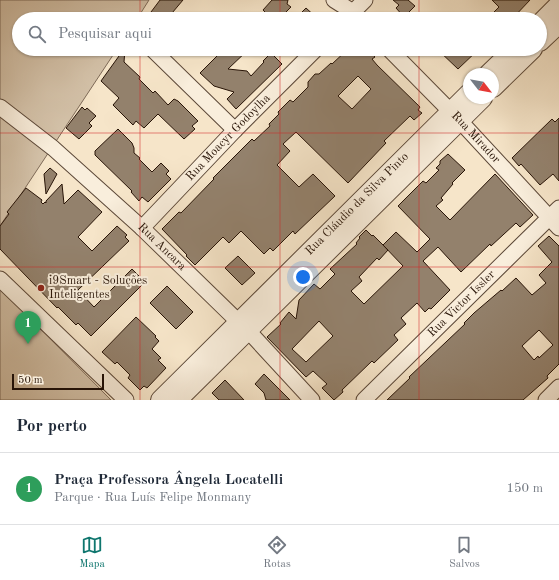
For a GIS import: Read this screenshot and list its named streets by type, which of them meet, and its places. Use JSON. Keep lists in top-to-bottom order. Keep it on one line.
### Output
{"streets":{"street":["Rua Moacyr Godoylha","Rua Mirador","Rua Cláudio da Silva Pinto","Rua Ancara","Rua Victor Issler"]},"crossings":[["Rua Moacyr Godoylha","Rua Ancara"],["Rua Mirador","Rua Cláudio da Silva Pinto"],["Rua Mirador","Rua Victor Issler"],["Rua Cláudio da Silva Pinto","Rua Ancara"]],"places":["i9Smart - Soluções Inteligentes"],"scale_bar":"50 m","north":"bottom right","page":{"search":"Pesquisar aqui","pins":"1","scale":"50 m","heading":"Por perto","list":[{"mark":"1","name":"Praça Professora Ângela Locatelli","note":"Parque · Rua Luís Felipe Monmany","value":"150 m"}],"nav":["Mapa","Rotas","Salvos"]}}
